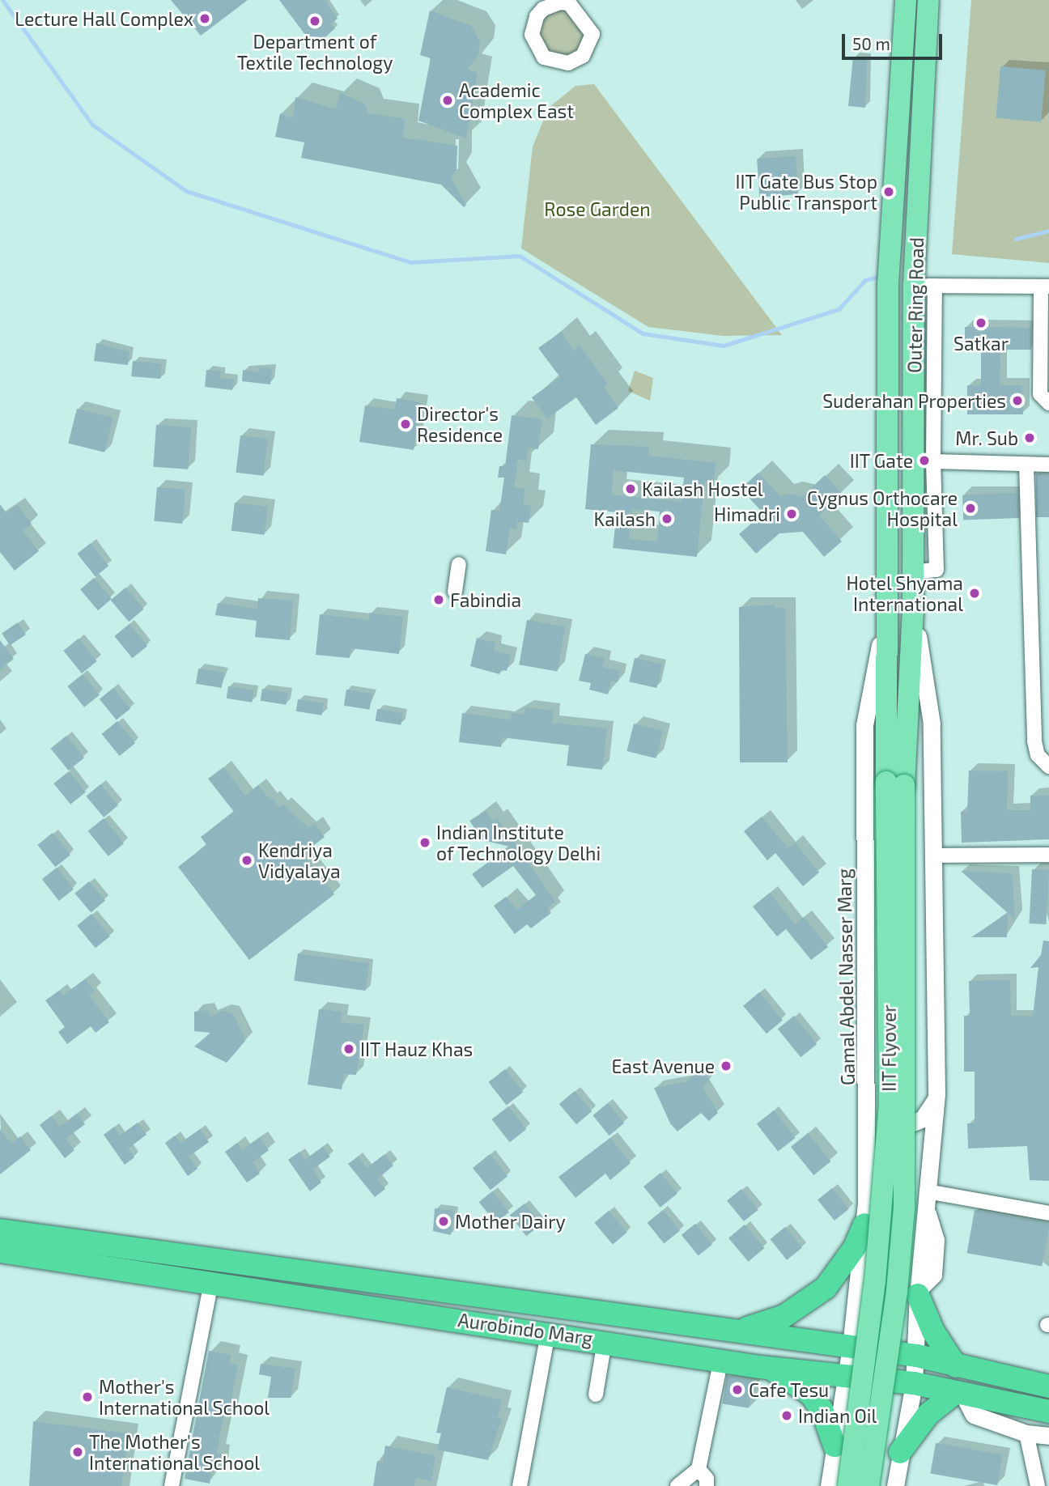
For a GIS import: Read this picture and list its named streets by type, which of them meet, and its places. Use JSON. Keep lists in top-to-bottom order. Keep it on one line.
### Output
{"streets":{"highway":["Aurobindo Marg"],"main road":["Outer Ring Road","IIT Flyover"],"street":["Gamal Abdel Nasser Marg"]},"crossings":[["Outer Ring Road","Gamal Abdel Nasser Marg"],["Outer Ring Road","IIT Flyover"],["Gamal Abdel Nasser Marg","IIT Flyover"],["Gamal Abdel Nasser Marg","Aurobindo Marg"]],"parks":["Rose Garden"],"places":["Lecture Hall Complex","Department of Textile Technology","Academic Complex East","IIT Gate Bus Stop Public Transport","Satkar","Suderahan Properties","Director's Residence","Mr. Sub","IIT Gate","Kailash Hostel","Cygnus Orthocare Hospital","Himadri","Kailash","Hotel Shyama International","Fabindia","Indian Institute of Technology Delhi","Kendriya Vidyalaya","IIT Hauz Khas","East Avenue","Mother Dairy","Cafe Tesu","Mother's International School","Indian Oil","The Mother's International School"],"scale_bar":"50 m"}
